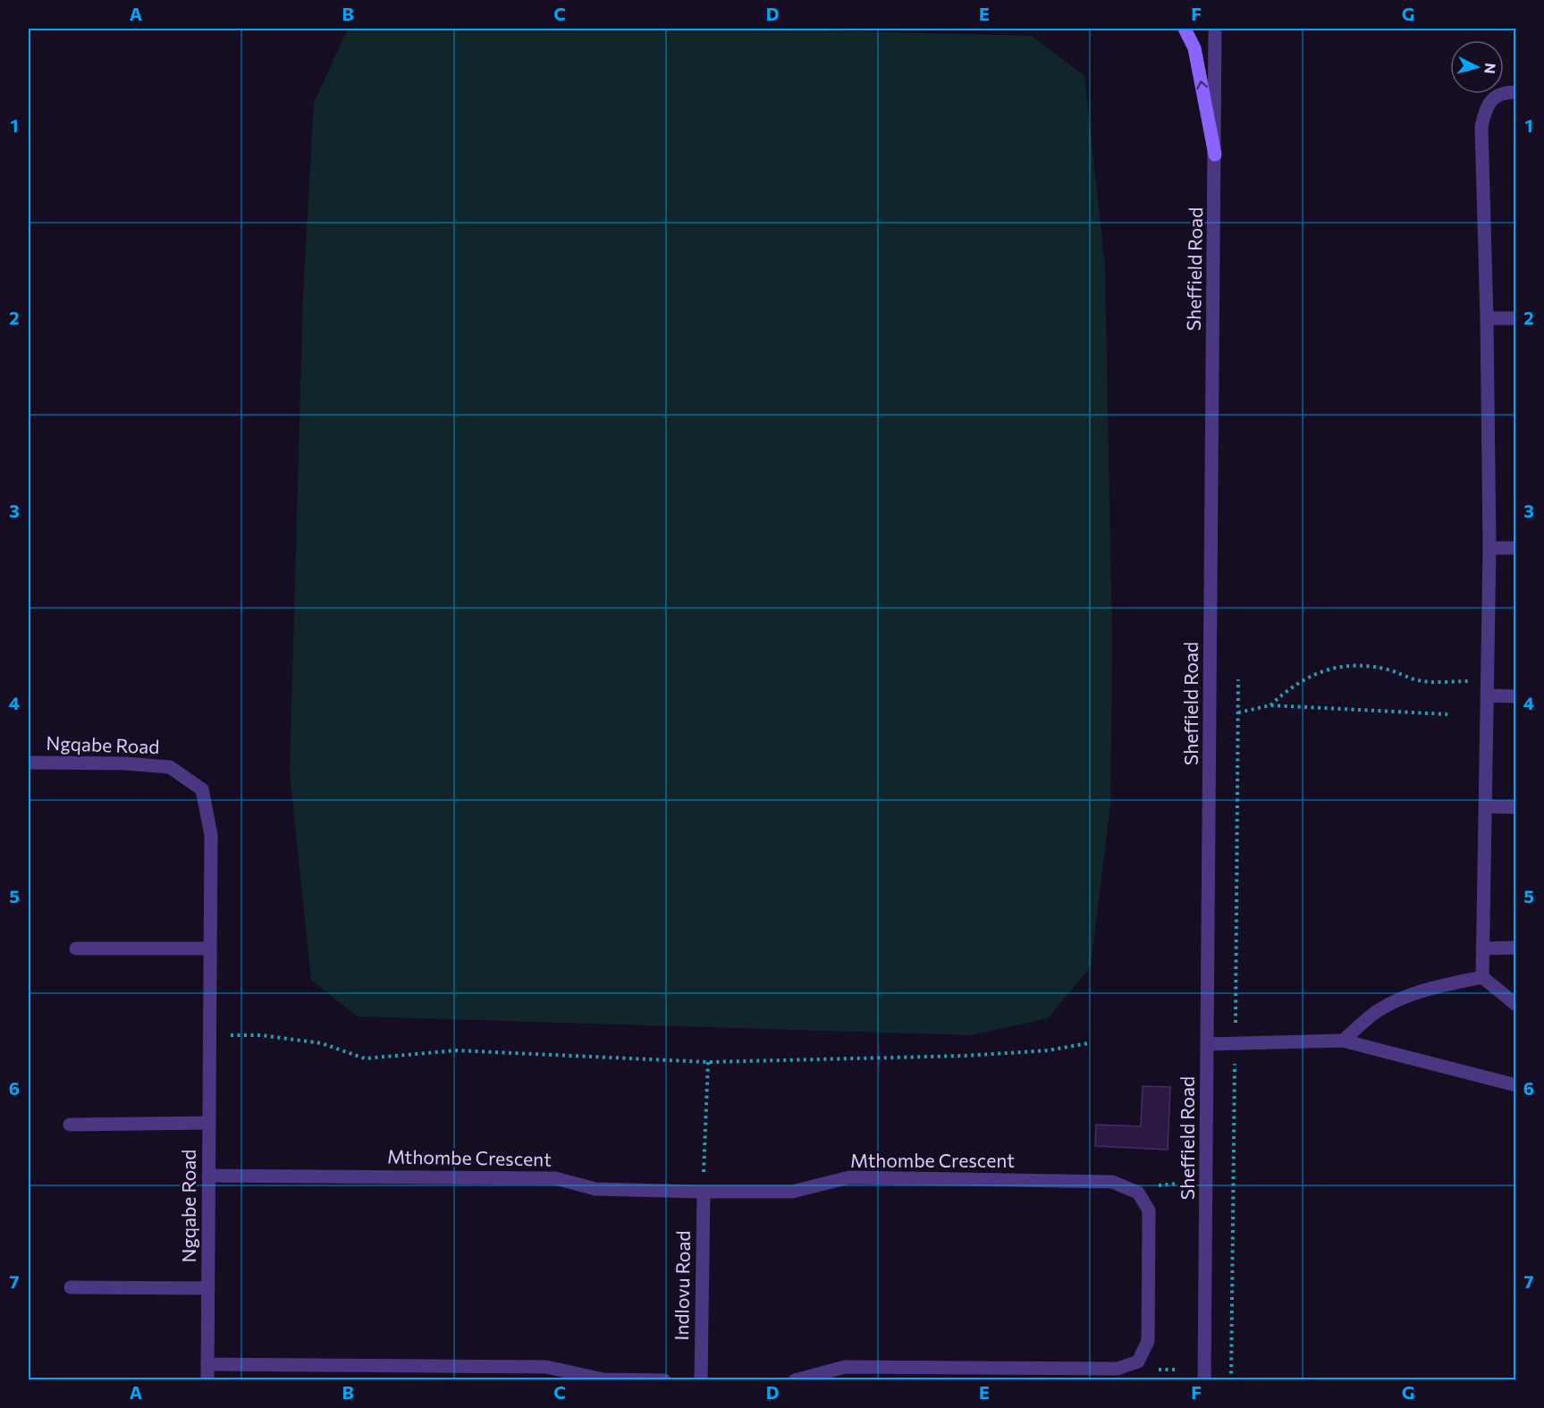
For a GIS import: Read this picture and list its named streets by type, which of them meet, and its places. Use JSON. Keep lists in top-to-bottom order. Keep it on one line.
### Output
{"streets":{"street":["Sheffield Road","Ngqabe Road","Mthombe Crescent","Indlovu Road"]},"crossings":[["Ngqabe Road","Mthombe Crescent"],["Mthombe Crescent","Indlovu Road"]],"north":"right","grid":{"columns":["A","B","C","D","E","F","G"],"rows":["1","2","3","4","5","6","7"]}}
